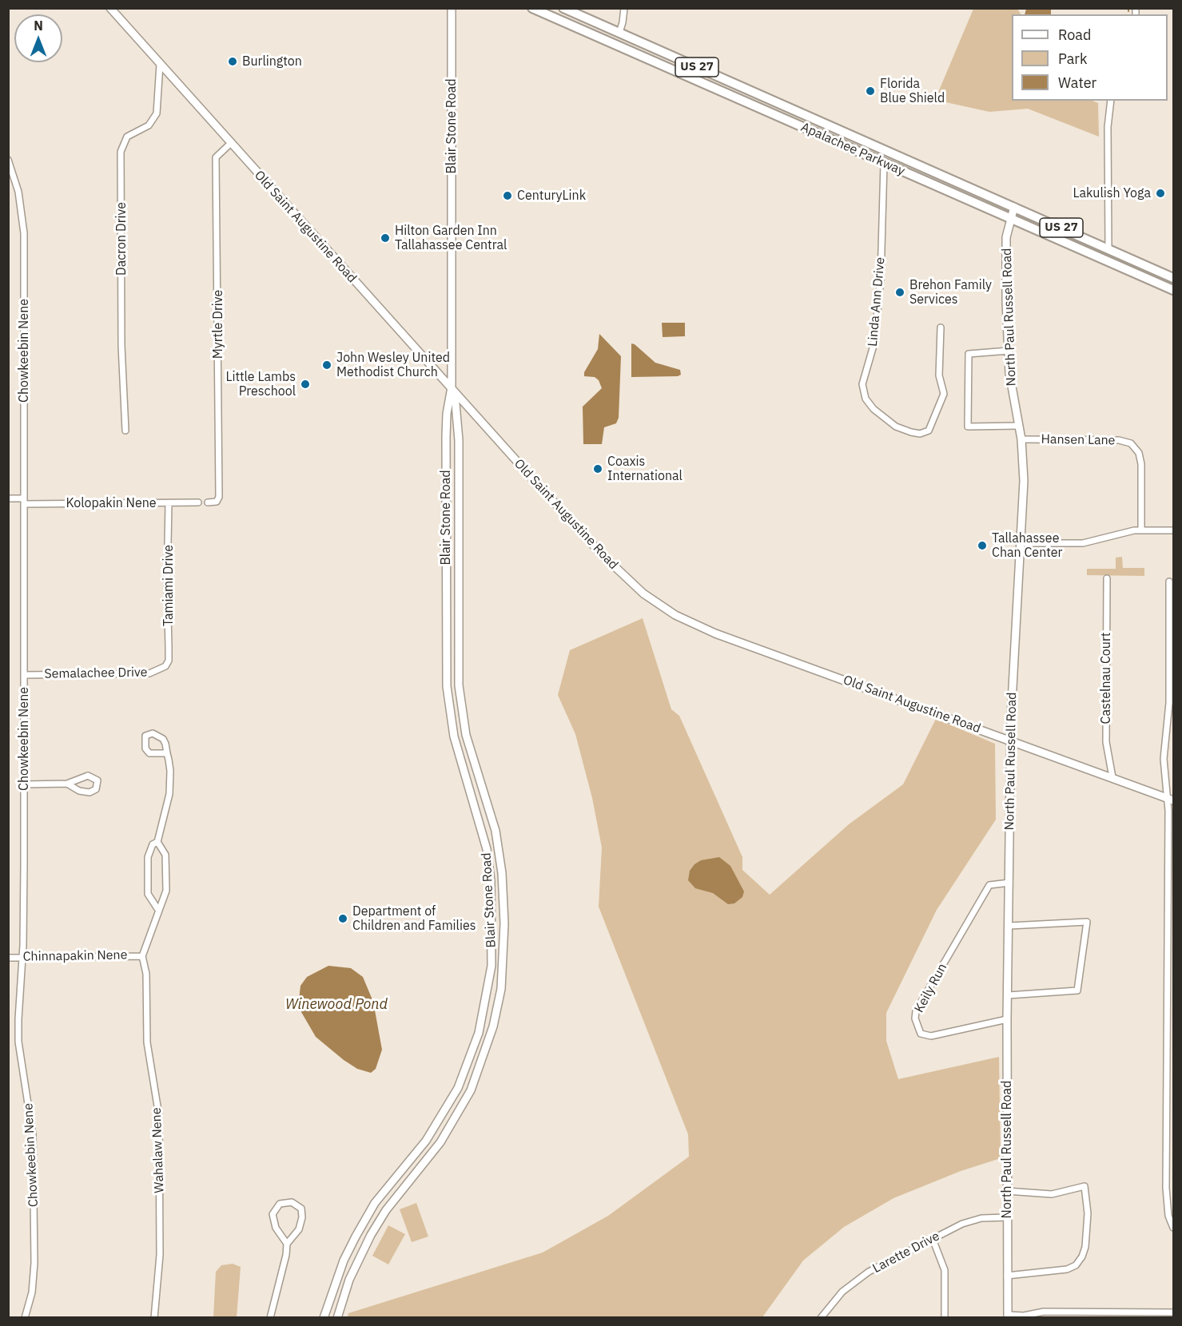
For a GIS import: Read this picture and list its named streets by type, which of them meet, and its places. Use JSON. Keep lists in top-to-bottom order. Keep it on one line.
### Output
{"streets":{"main road":["US 27","Apalachee Parkway"],"street":["Blair Stone Road","Old Saint Augustine Road","Dacron Drive","Linda Ann Drive","North Paul Russell Road","Myrtle Drive","Chowkeebin Nene","Hansen Lane","Kolopakin Nene","Tamiami Drive","Semalachee Drive","Castelnau Court","Chinnapakin Nene","Keily Run","Wahalaw Nene","Larette Drive"]},"crossings":[["Blair Stone Road","Old Saint Augustine Road"],["Apalachee Parkway","Linda Ann Drive"],["Apalachee Parkway","North Paul Russell Road"],["Old Saint Augustine Road","Dacron Drive"],["Old Saint Augustine Road","North Paul Russell Road"],["Old Saint Augustine Road","Myrtle Drive"],["Old Saint Augustine Road","Castelnau Court"],["North Paul Russell Road","Hansen Lane"],["North Paul Russell Road","Keily Run"],["North Paul Russell Road","Larette Drive"],["Chowkeebin Nene","Kolopakin Nene"],["Chowkeebin Nene","Semalachee Drive"],["Chowkeebin Nene","Chinnapakin Nene"],["Kolopakin Nene","Tamiami Drive"],["Tamiami Drive","Semalachee Drive"],["Chinnapakin Nene","Wahalaw Nene"]],"water":["Winewood Pond"],"places":["Burlington","Florida Blue Shield","Lakulish Yoga","CenturyLink","Hilton Garden Inn Tallahassee Central","Brehon Family Services","John Wesley United Methodist Church","Little Lambs Preschool","Coaxis International","Tallahassee Chan Center","Department of Children and Families"],"legend":["Road","Park","Water"],"north":"top"}
